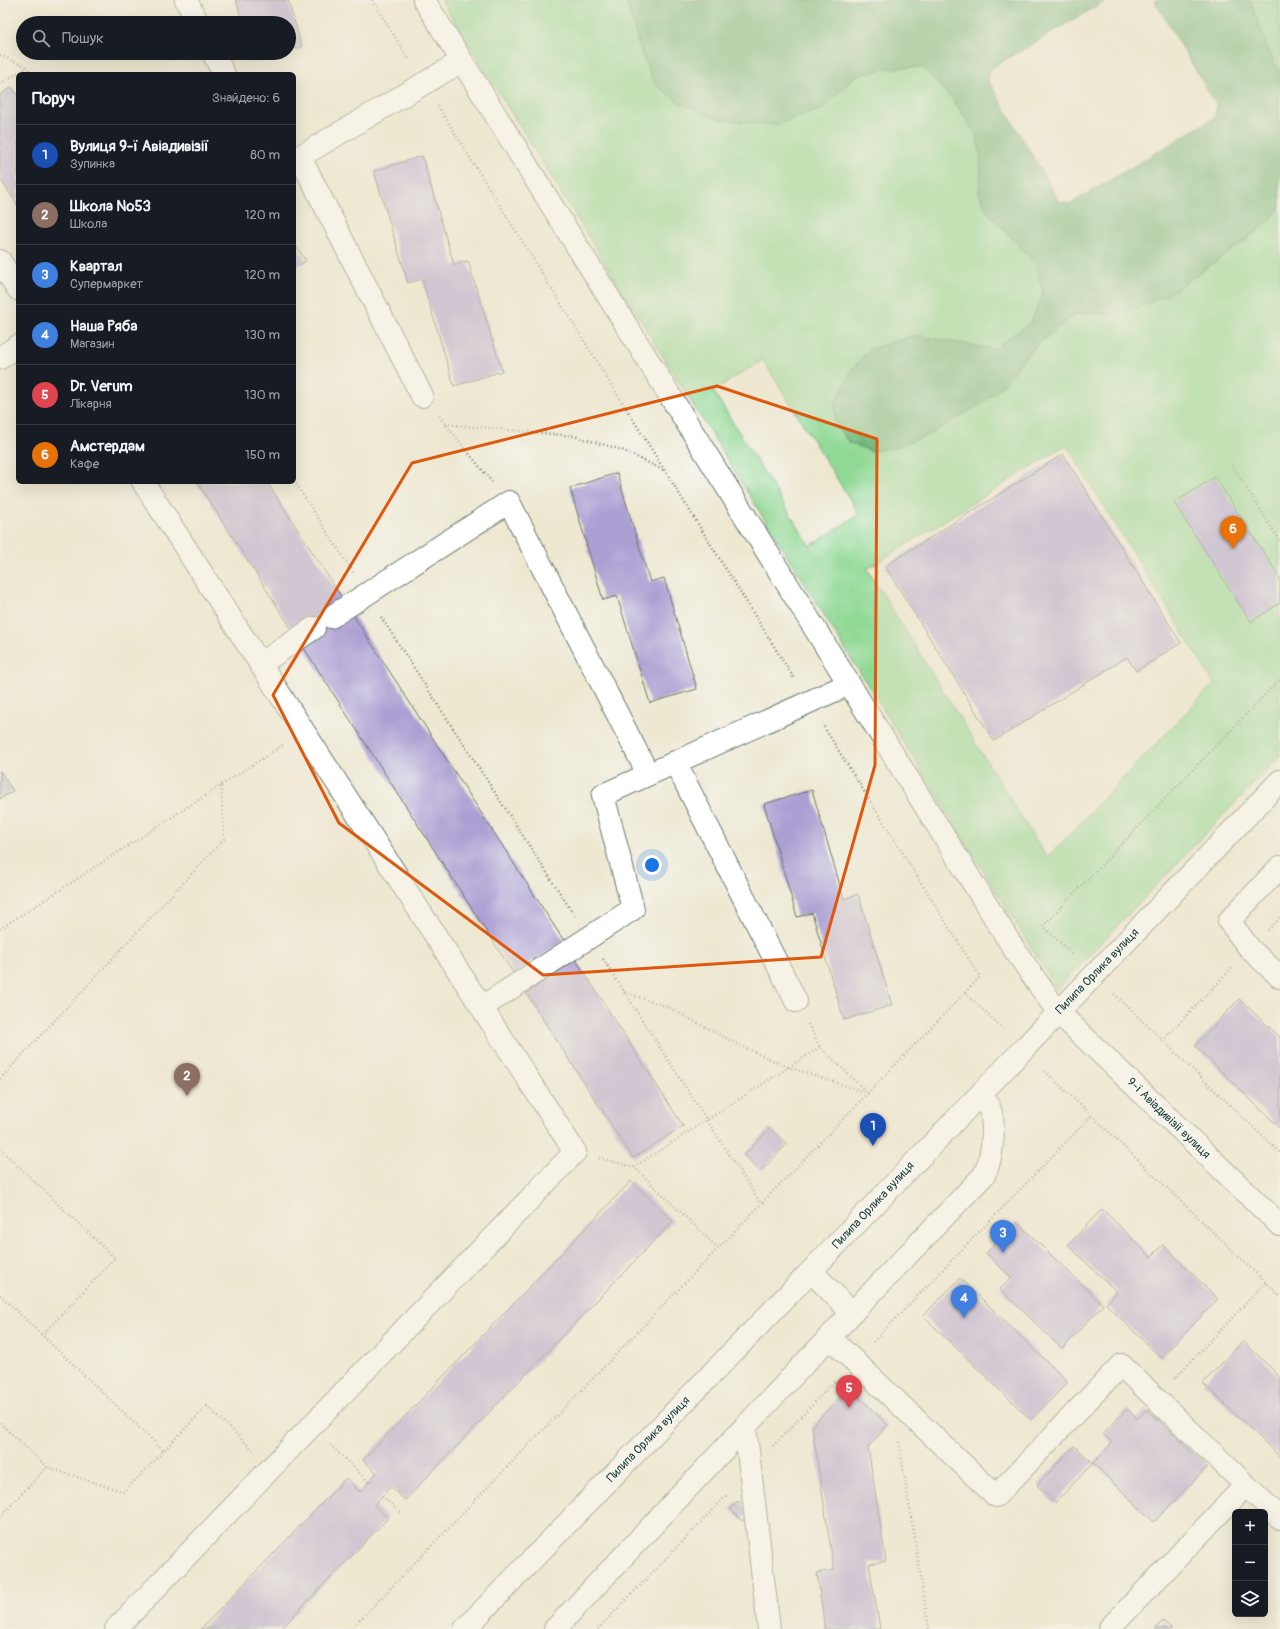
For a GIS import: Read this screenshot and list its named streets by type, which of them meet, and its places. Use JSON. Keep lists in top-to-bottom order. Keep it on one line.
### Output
{"streets":{"street":["Пилипа Орлика вулиця","9-ї Авіадивізії вулиця"]},"crossings":[["Пилипа Орлика вулиця","9-ї Авіадивізії вулиця"]],"page":{"search":"Пошук","heading":["Поруч","Знайдено: 6"],"list":[{"mark":"1","name":"Вулиця 9-ї Авіадивізії","note":"Зупинка","value":"80 m"},{"mark":"2","name":"Школа №53","note":"Школа","value":"120 m"},{"mark":"3","name":"Квартал","note":"Супермаркет","value":"120 m"},{"mark":"4","name":"Наша Ряба","note":"Магазин","value":"130 m"},{"mark":"5","name":"Dr. Verum","note":"Лікарня","value":"130 m"},{"mark":"6","name":"Амстердам","note":"Кафе","value":"150 m"}],"pins":["6","2","1","3","4","5"],"map_buttons":["+","−"]}}
